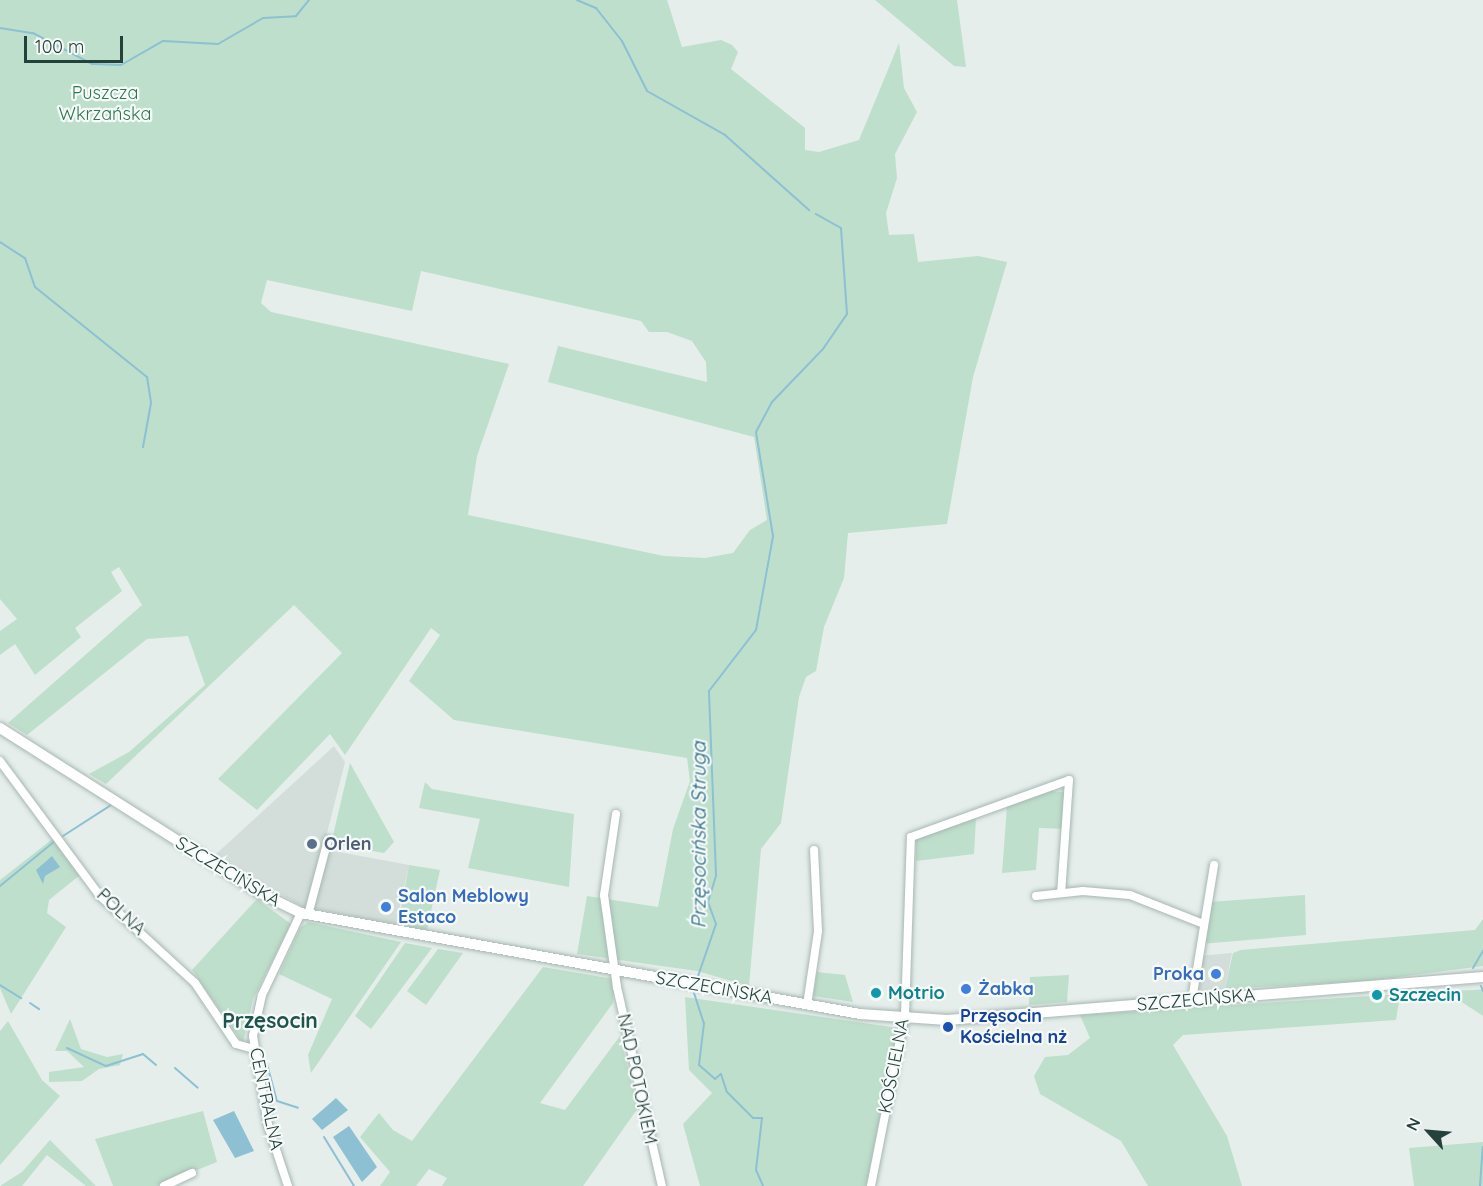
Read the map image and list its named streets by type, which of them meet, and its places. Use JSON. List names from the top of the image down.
{
  "streets": {
    "street": [
      "SZCZECIŃSKA",
      "POLNA",
      "KOŚCIELNA",
      "NAD POTOKIEM",
      "CENTRALNA"
    ]
  },
  "crossings": [
    ["SZCZECIŃSKA", "KOŚCIELNA"],
    ["SZCZECIŃSKA", "NAD POTOKIEM"],
    ["SZCZECIŃSKA", "CENTRALNA"],
    ["POLNA", "CENTRALNA"]
  ],
  "districts": ["Przęsocin"],
  "water": ["Przęsocińska Struga"],
  "parks": ["Puszcza Wkrzańska"],
  "places": [
    "Orlen",
    "Salon Meblowy Estaco",
    "Proka",
    "Żabka",
    "Motrio",
    "Szczecin",
    "Przęsocin Kościelna nż"
  ],
  "scale_bar": "100 m",
  "north": "top left"
}
